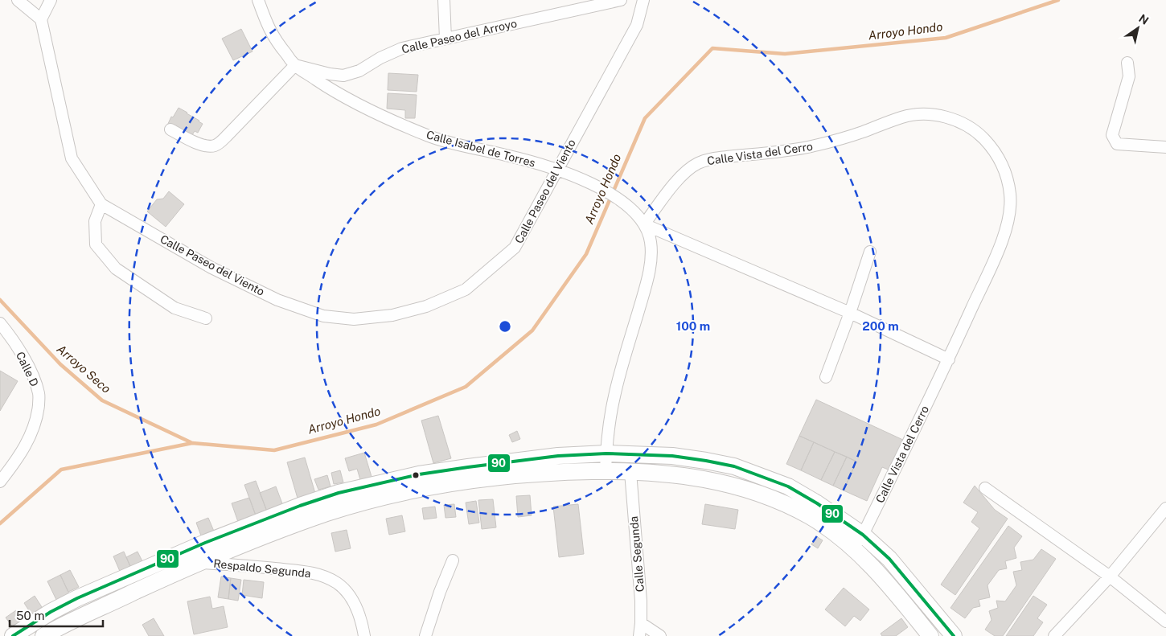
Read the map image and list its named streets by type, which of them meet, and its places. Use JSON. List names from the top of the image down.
{
  "streets": {
    "street": [
      "Calle Paseo del Arroyo",
      "Calle Isabel de Torres",
      "Calle Vista del Cerro",
      "Calle Paseo del Viento",
      "Calle D",
      "Calle Segunda",
      "Respaldo Segunda"
    ]
  },
  "crossings": [
    ["Calle Paseo del Arroyo", "Calle Isabel de Torres"],
    ["Calle Isabel de Torres", "Calle Vista del Cerro"],
    ["Calle Isabel de Torres", "Calle Paseo del Viento"]
  ],
  "water": ["Arroyo Hondo", "Arroyo Seco"],
  "lines": ["transit line 90"],
  "scale_bar": "50 m",
  "north": "top right",
  "rings": ["100 m", "200 m"]
}
